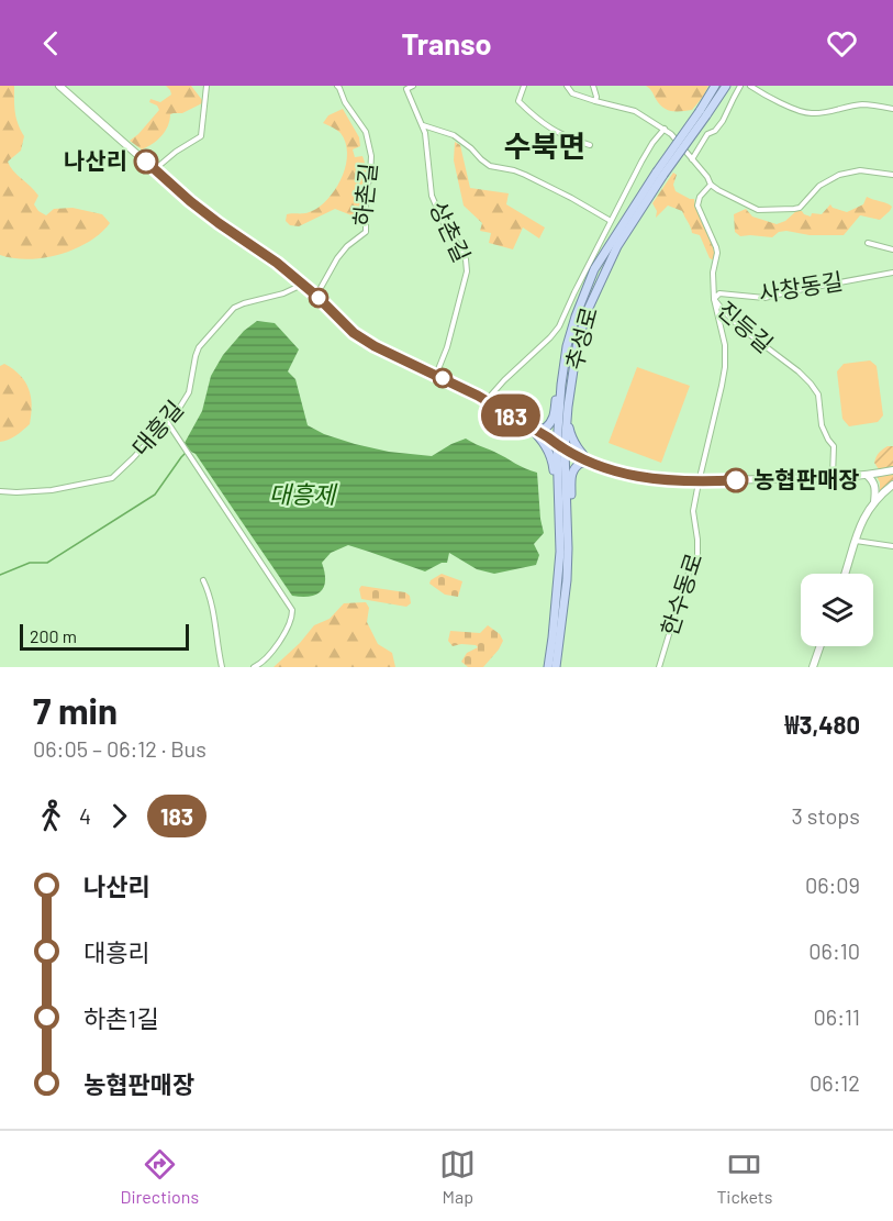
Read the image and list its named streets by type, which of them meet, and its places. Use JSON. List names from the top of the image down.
{
  "streets": {
    "main road": ["추성로"],
    "street": [
      "하촌길",
      "상촌길",
      "사창동길",
      "진등길",
      "대흥길",
      "한수동로"
    ]
  },
  "crossings": [
    ["사창동길", "진등길"],
    ["진등길", "한수동로"]
  ],
  "districts": ["수북면"],
  "water": ["대흥제"],
  "places": ["나산리", "농협판매장"],
  "lines": ["bus line 183"],
  "scale_bar": "200 m",
  "page": {
    "header": "Transo",
    "on_map": "183",
    "scale": "200 m",
    "heading": ["7 min", "06:05 – 06:12 · Bus", "₩3,480"],
    "legs": ["4", "183", "3 stops"],
    "list": [
      {
        "name": "나산리",
        "value": "06:09"
      },
      {
        "name": "대흥리",
        "value": "06:10"
      },
      {
        "name": "하촌1길",
        "value": "06:11"
      },
      {
        "name": "농협판매장",
        "value": "06:12"
      }
    ],
    "tabs": ["Directions", "Map", "Tickets"]
  }
}
